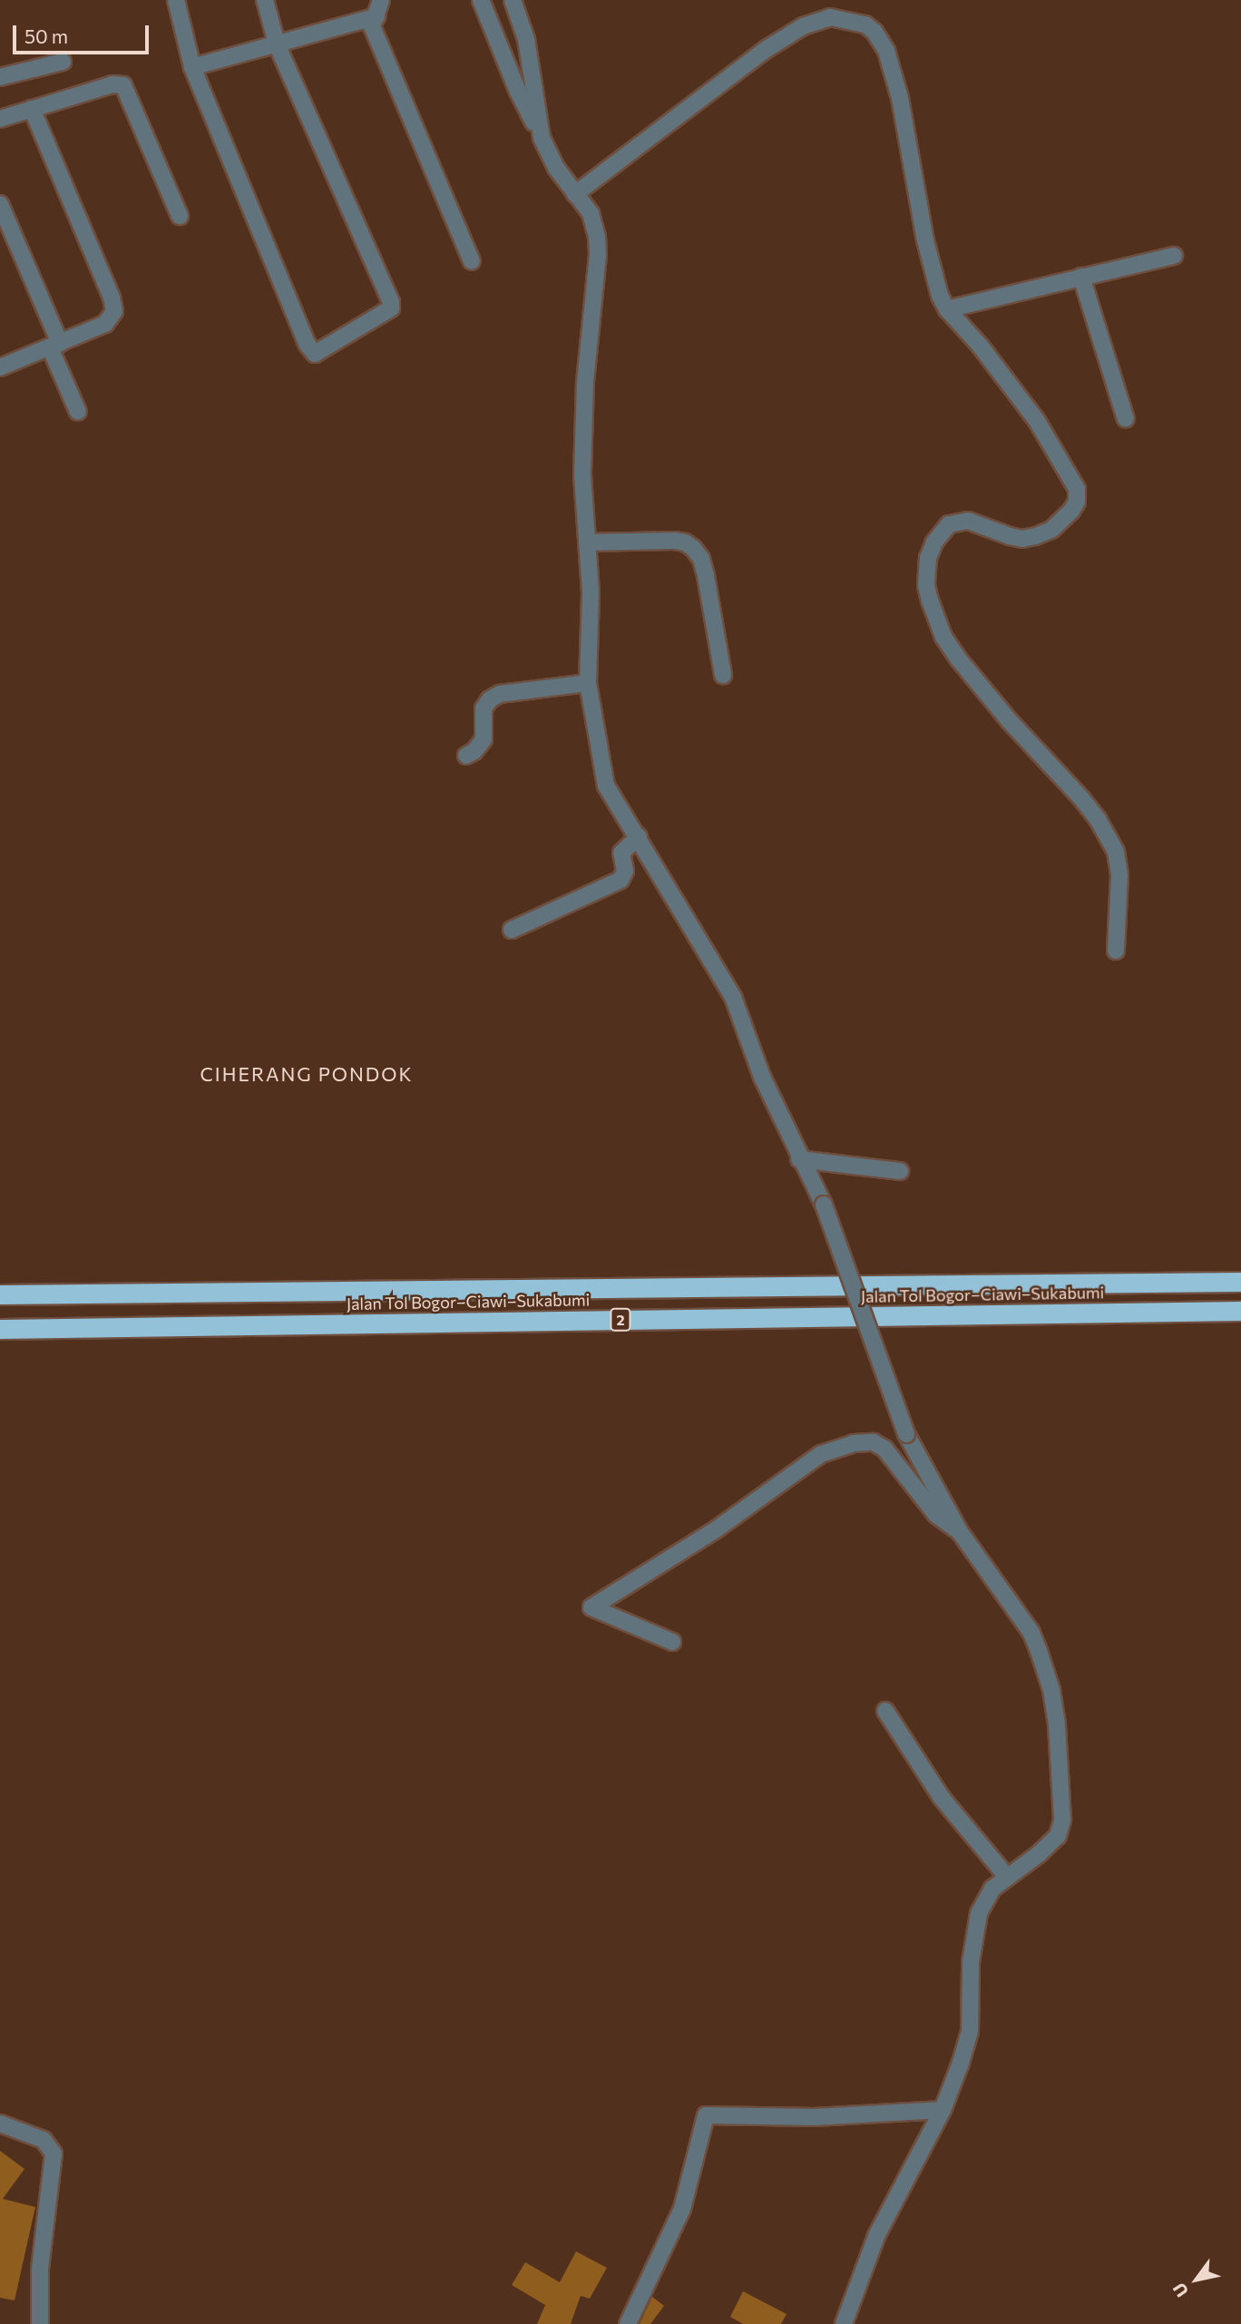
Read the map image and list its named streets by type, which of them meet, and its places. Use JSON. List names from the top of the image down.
{
  "streets": {
    "highway": ["Jalan Tol Bogor–Ciawi–Sukabumi", "2"]
  },
  "districts": ["CIHERANG PONDOK"],
  "scale_bar": "50 m",
  "north": "bottom left"
}
